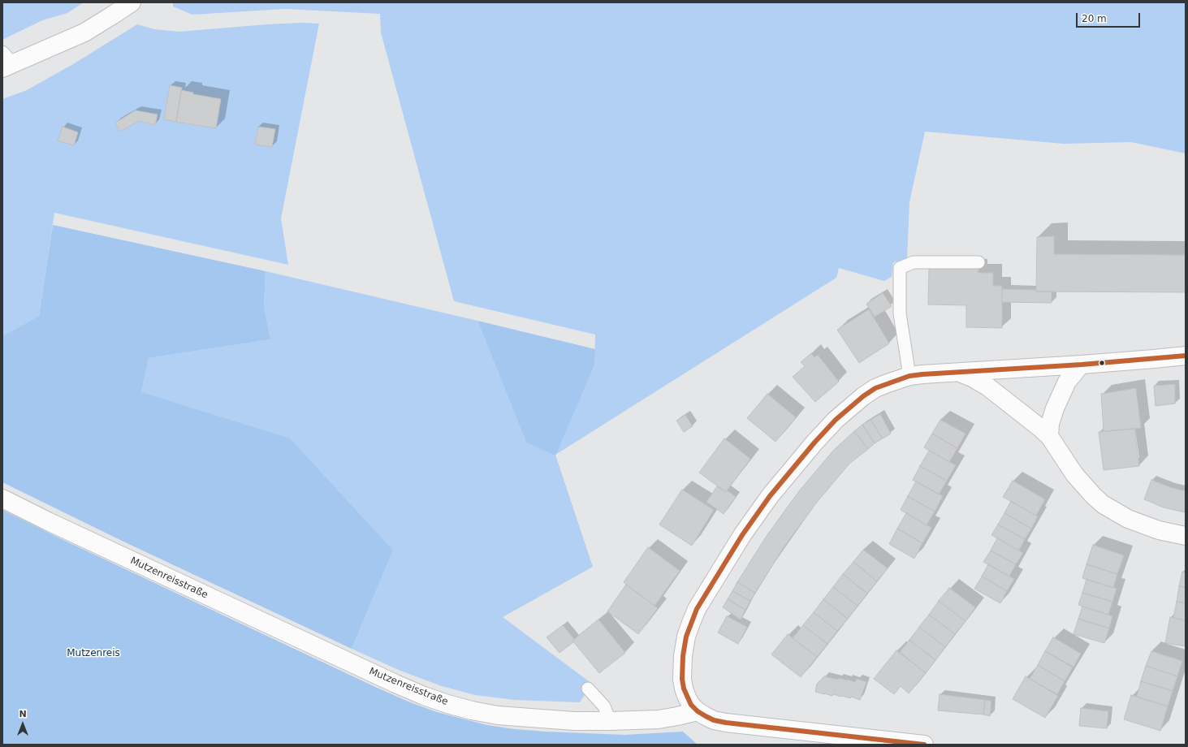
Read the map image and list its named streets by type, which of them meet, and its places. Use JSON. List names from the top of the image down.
{
  "streets": {
    "street": ["Mutzenreisstraße"]
  },
  "parks": ["Mutzenreis"],
  "scale_bar": "20 m",
  "north": "top"
}
